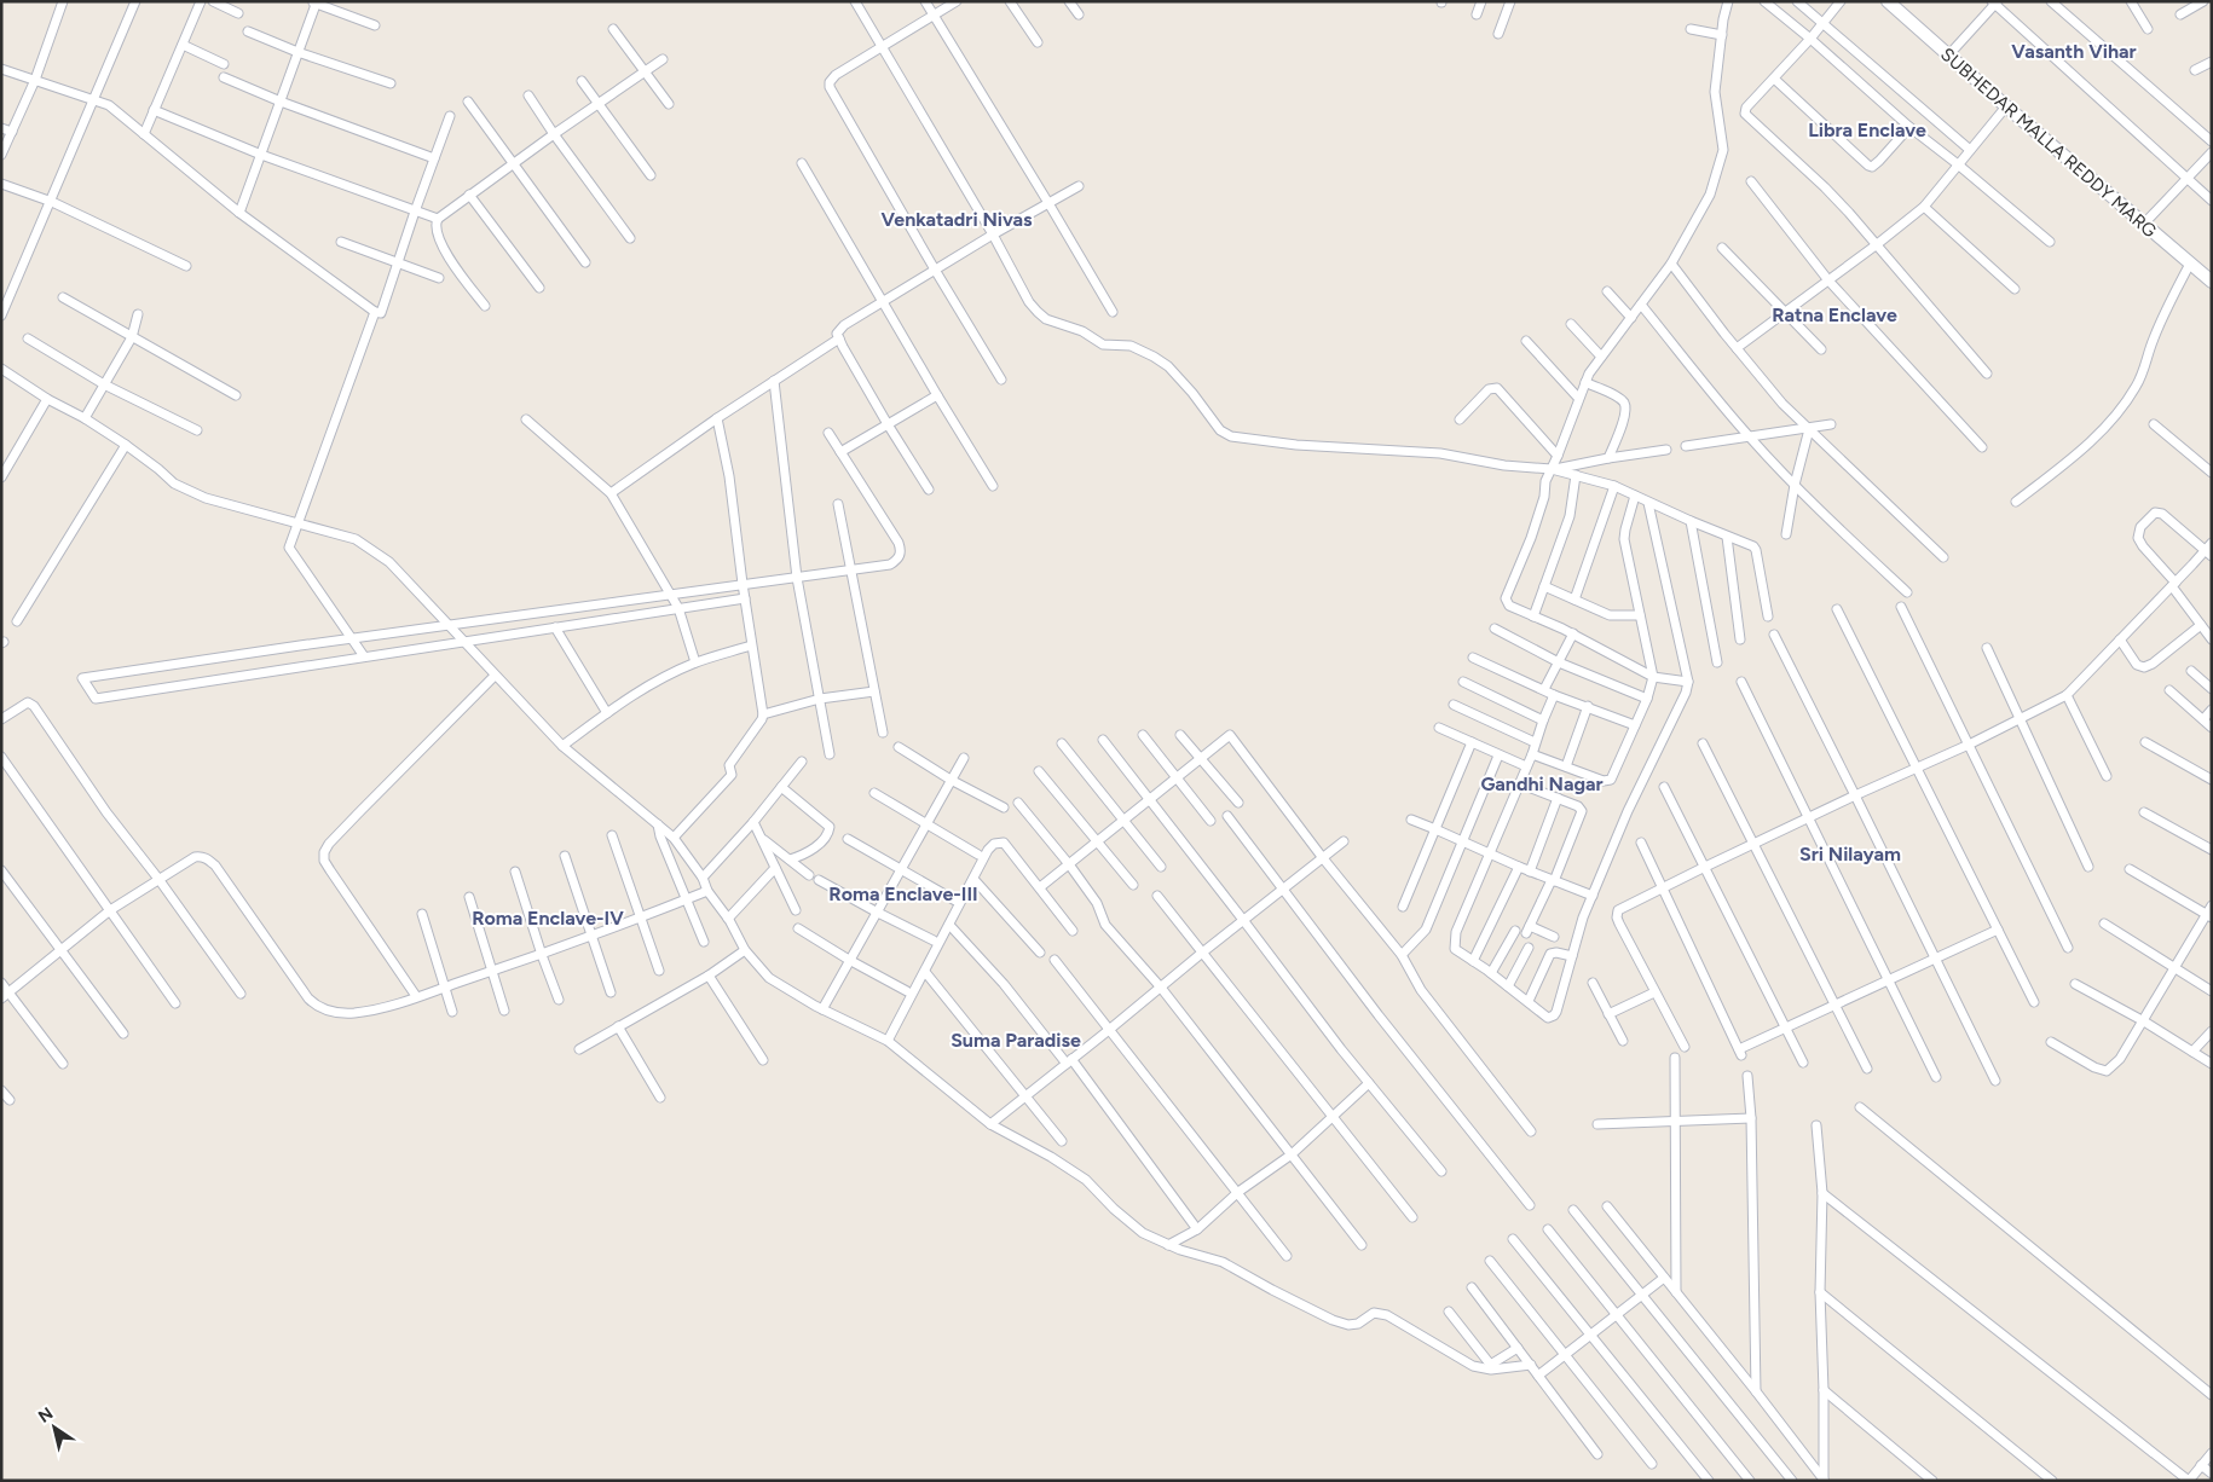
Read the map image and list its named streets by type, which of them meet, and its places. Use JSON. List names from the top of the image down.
{
  "streets": {
    "main road": ["SUBHEDAR MALLA REDDY MARG"]
  },
  "districts": [
    "Vasanth Vihar",
    "Libra Enclave",
    "Venkatadri Nivas",
    "Ratna Enclave",
    "Gandhi Nagar",
    "Sri Nilayam",
    "Roma Enclave-III",
    "Roma Enclave-IV",
    "Suma Paradise"
  ],
  "north": "top left"
}
